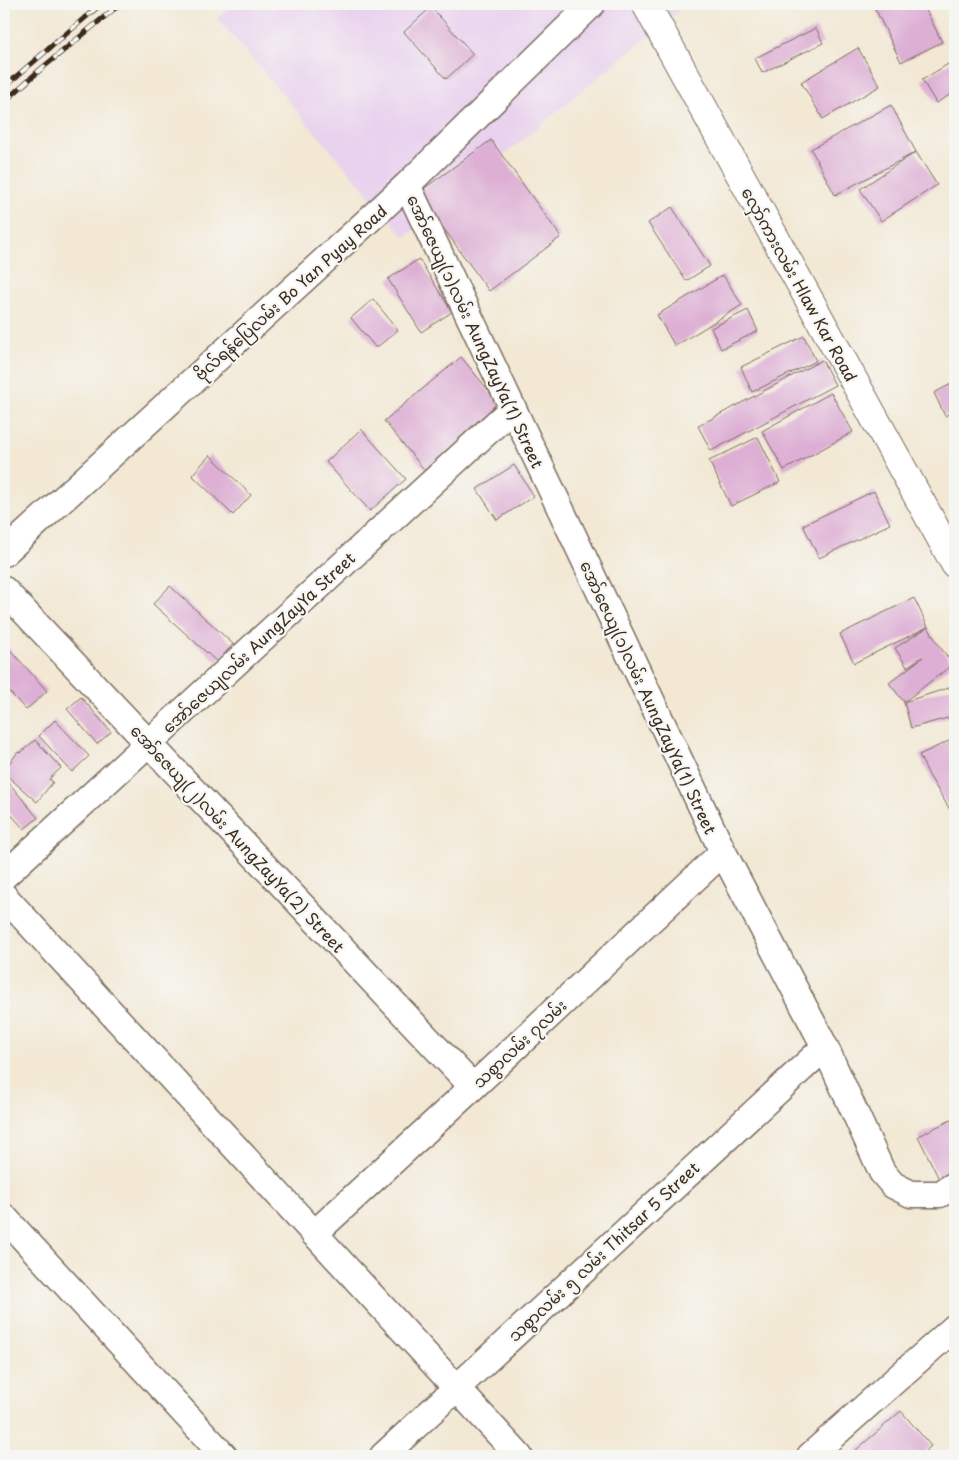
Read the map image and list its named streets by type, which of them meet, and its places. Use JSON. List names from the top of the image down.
{
  "streets": {
    "street": [
      "လှော်ကားလမ်း Hlaw Kar Road",
      "ဗိုလ်ရန်ပြေလမ်း Bo Yan Pyay Road",
      "အော်ဇေယျ(၁)လမ်း AungZayYa(1) Street",
      "အော်ဇေယျလမ်း AungZayYa Street",
      "အော်ဇေယျ(၂)လမ်း AungZayYa(2) Street",
      "သစွာလမ်း ၇လမ်း",
      "သစွာလမ်း ၅ လမ်း Thitsar 5 Street"
    ]
  },
  "crossings": [
    ["ဗိုလ်ရန်ပြေလမ်း Bo Yan Pyay Road", "အော်ဇေယျ(၁)လမ်း AungZayYa(1) Street"],
    ["အော်ဇေယျ(၁)လမ်း AungZayYa(1) Street", "အော်ဇေယျလမ်း AungZayYa Street"],
    ["အော်ဇေယျ(၁)လမ်း AungZayYa(1) Street", "သစွာလမ်း ၇လမ်း"],
    ["အော်ဇေယျ(၁)လမ်း AungZayYa(1) Street", "သစွာလမ်း ၅ လမ်း Thitsar 5 Street"],
    ["အော်ဇေယျလမ်း AungZayYa Street", "အော်ဇေယျ(၂)လမ်း AungZayYa(2) Street"],
    ["အော်ဇေယျ(၂)လမ်း AungZayYa(2) Street", "သစွာလမ်း ၇လမ်း"]
  ]
}
